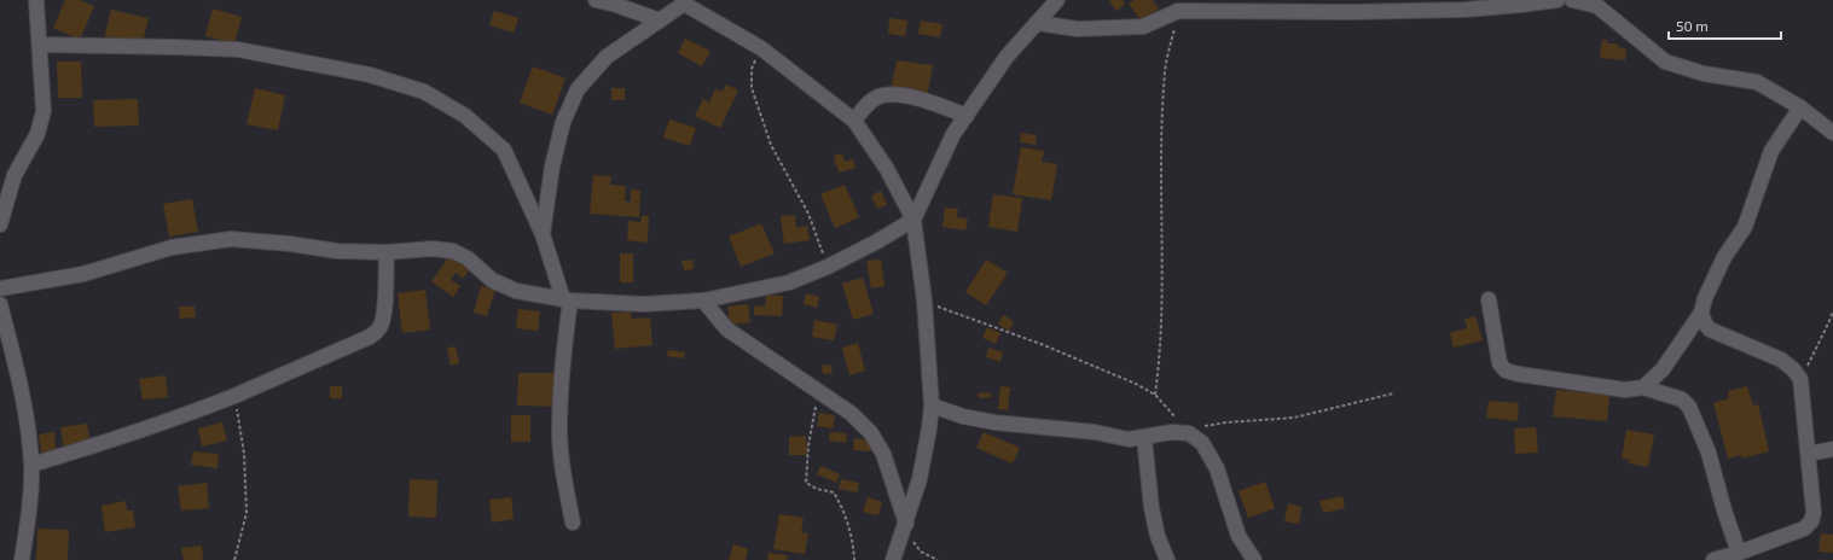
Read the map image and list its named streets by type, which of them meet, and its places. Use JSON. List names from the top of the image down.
{
  "scale_bar": "50 m"
}
